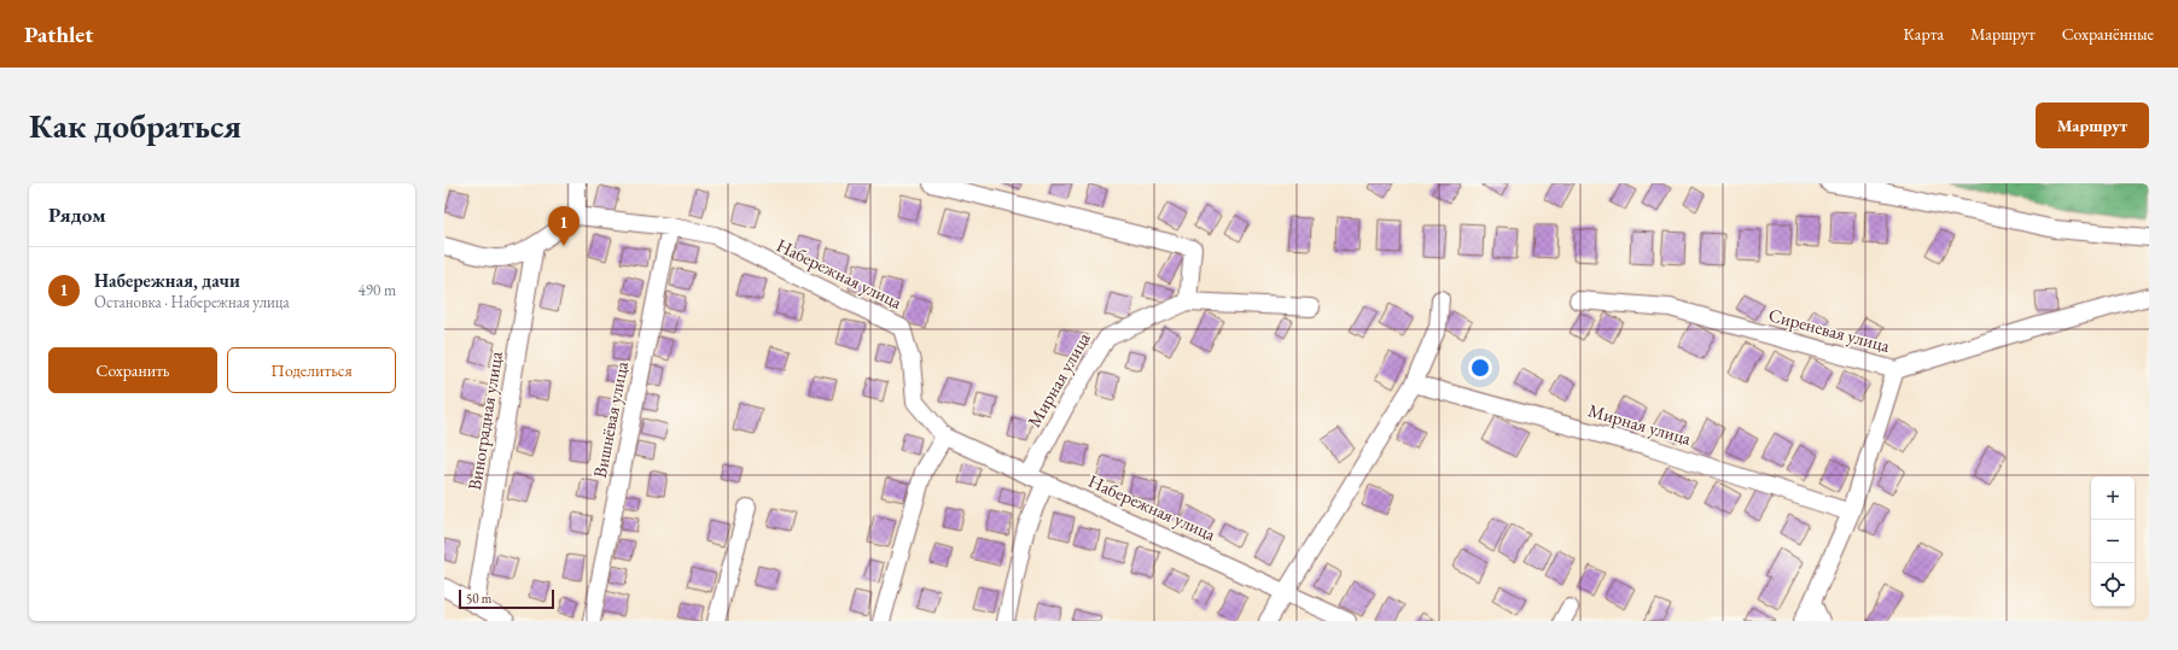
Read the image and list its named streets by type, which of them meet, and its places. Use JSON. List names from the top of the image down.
{
  "streets": {
    "street": [
      "Набережная улица",
      "Сиреневая улица",
      "Мирная улица",
      "Вишнёвая улица",
      "Виноградная улица"
    ]
  },
  "crossings": [
    ["Набережная улица", "Мирная улица"],
    ["Набережная улица", "Вишнёвая улица"]
  ],
  "scale_bar": "50 m",
  "page": {
    "header": "Pathlet",
    "nav": ["Карта", "Маршрут", "Сохранённые"],
    "buttons": [
      "Маршрут",
      ["Сохранить", "Поделиться"]
    ],
    "title": "Как добраться",
    "heading": "Рядом",
    "pins": "1",
    "list": [
      {
        "mark": "1",
        "name": "Набережная, дачи",
        "note": "Остановка · Набережная улица",
        "value": "490 m"
      }
    ],
    "map_buttons": ["+", "−"],
    "scale": "50 m"
  }
}
